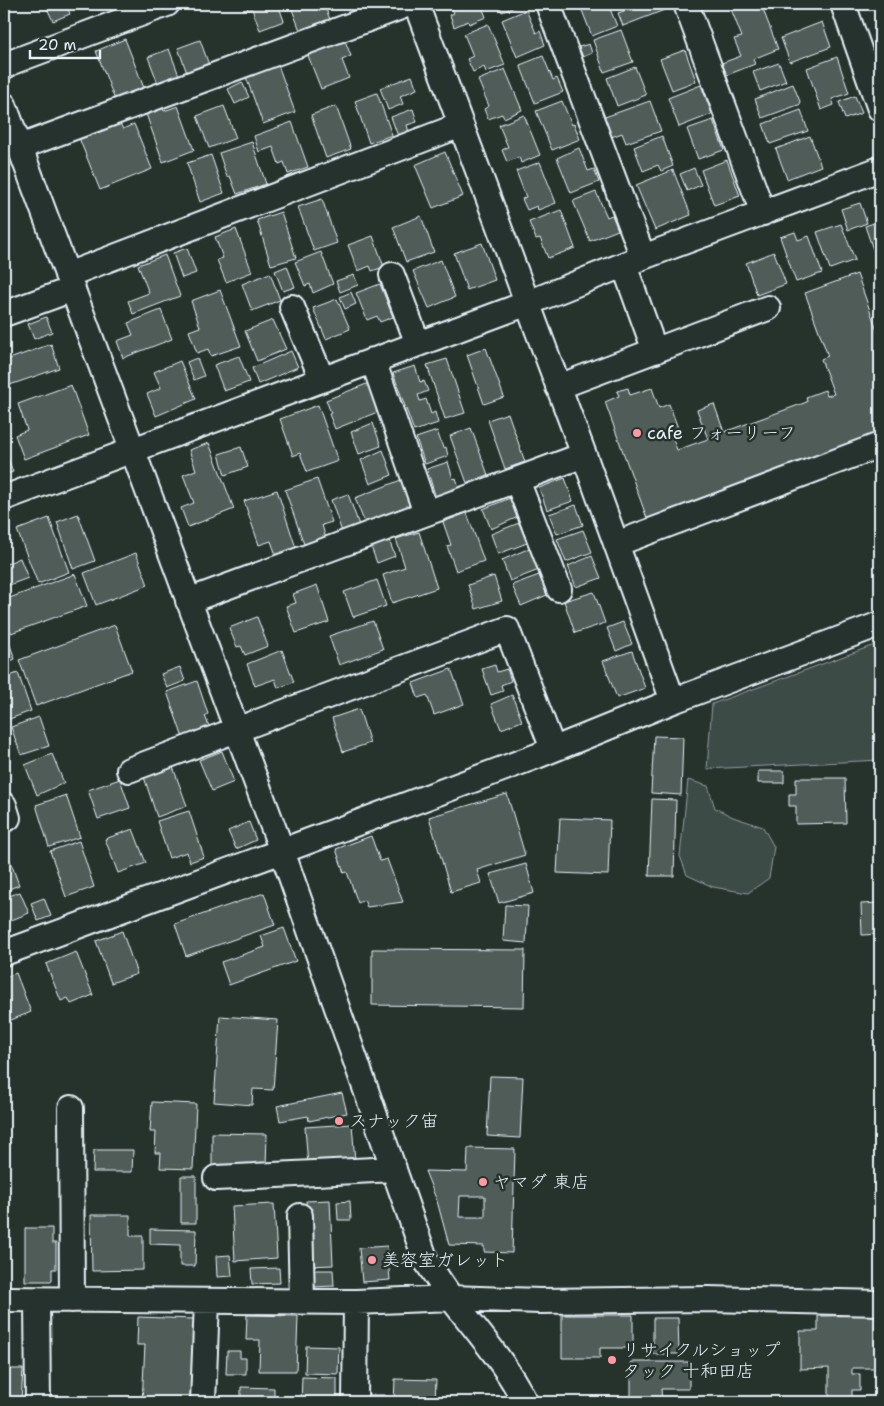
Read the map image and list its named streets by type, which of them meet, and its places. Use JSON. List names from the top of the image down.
{
  "places": [
    "cafe フォーリーフ",
    "スナック宙",
    "ヤマダ 東店",
    "美容室ガレット",
    "リサイクルショップ タック 十和田店"
  ],
  "scale_bar": "20 m"
}
